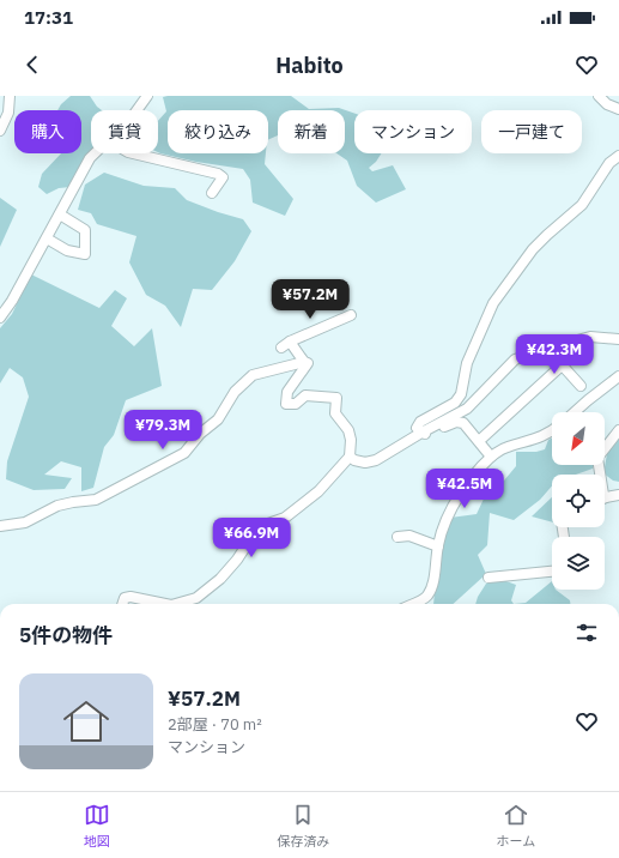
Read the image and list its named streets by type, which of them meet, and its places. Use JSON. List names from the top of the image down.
{
  "north": "bottom left",
  "page": {
    "status": "17:31",
    "header": "Habito",
    "chip": [
      "購入",
      "賃貸",
      "絞り込み",
      "新着",
      "マンション",
      "一戸建て"
    ],
    "price": [
      "¥57.2M",
      "¥42.3M",
      "¥79.3M",
      "¥42.5M",
      "¥66.9M"
    ],
    "heading": "5件の物件",
    "list": [
      {
        "name": "¥57.2M",
        "note": "2部屋 · 70 m² · マンション"
      }
    ],
    "tabs": ["地図", "保存済み", "ホーム"]
  }
}
